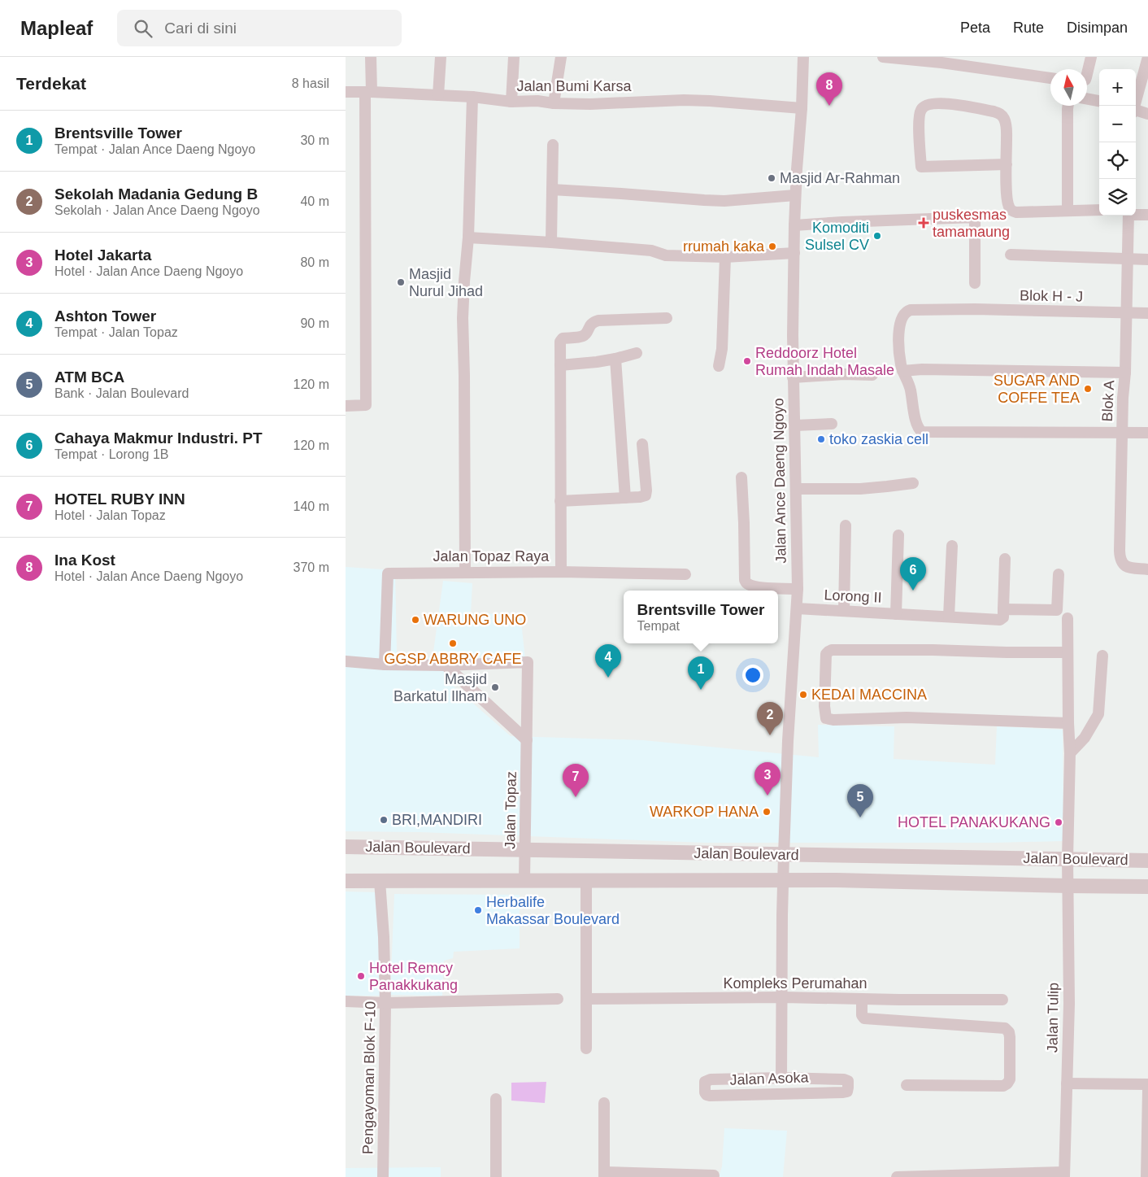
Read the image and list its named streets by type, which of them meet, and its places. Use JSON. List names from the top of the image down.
{
  "streets": {
    "street": [
      "Jalan Bumi Karsa",
      "Blok H - J",
      "Blok A",
      "Jalan Ance Daeng Ngoyo",
      "Jalan Topaz Raya",
      "Lorong II",
      "Jalan Topaz",
      "Jalan Boulevard",
      "Kompleks Perumahan",
      "Jalan Tulip",
      "Pengayoman Blok F-10",
      "Jalan Asoka"
    ]
  },
  "crossings": [
    ["Jalan Bumi Karsa", "Jalan Ance Daeng Ngoyo"],
    ["Blok H - J", "Blok A"],
    ["Jalan Ance Daeng Ngoyo", "Lorong II"],
    ["Jalan Ance Daeng Ngoyo", "Jalan Boulevard"],
    ["Jalan Ance Daeng Ngoyo", "Jalan Asoka"],
    ["Jalan Topaz", "Jalan Boulevard"],
    ["Jalan Boulevard", "Jalan Tulip"],
    ["Jalan Boulevard", "Pengayoman Blok F-10"],
    ["Jalan Boulevard", "Jalan Asoka"],
    ["Kompleks Perumahan", "Jalan Asoka"]
  ],
  "places": {
    "other": [
      "Masjid Ar-Rahman",
      "Komoditi Sulsel CV",
      "rrumah kaka",
      "Masjid Nurul Jihad",
      "Reddoorz Hotel Rumah Indah Masale",
      "SUGAR AND COFFE TEA",
      "toko zaskia cell",
      "WARUNG UNO",
      "GGSP ABBRY CAFE",
      "Masjid Barkatul Ilham",
      "KEDAI MACCINA",
      "WARKOP HANA",
      "BRI,MANDIRI",
      "HOTEL PANAKUKANG",
      "Herbalife Makassar Boulevard",
      "Hotel Remcy Panakkukang"
    ],
    "health": ["puskesmas tamamaung"]
  },
  "north": "top",
  "page": {
    "header": "Mapleaf",
    "search": "Cari di sini",
    "nav": ["Peta", "Rute", "Disimpan"],
    "heading": ["Terdekat", "8 hasil"],
    "map_buttons": ["+", "−"],
    "pins": [
      "8",
      "6",
      "4",
      "1",
      "2",
      "3",
      "7",
      "5"
    ],
    "list": [
      {
        "mark": "1",
        "name": "Brentsville Tower",
        "note": "Tempat · Jalan Ance Daeng Ngoyo",
        "value": "30 m"
      },
      {
        "mark": "2",
        "name": "Sekolah Madania Gedung B",
        "note": "Sekolah · Jalan Ance Daeng Ngoyo",
        "value": "40 m"
      },
      {
        "mark": "3",
        "name": "Hotel Jakarta",
        "note": "Hotel · Jalan Ance Daeng Ngoyo",
        "value": "80 m"
      },
      {
        "mark": "4",
        "name": "Ashton Tower",
        "note": "Tempat · Jalan Topaz",
        "value": "90 m"
      },
      {
        "mark": "5",
        "name": "ATM BCA",
        "note": "Bank · Jalan Boulevard",
        "value": "120 m"
      },
      {
        "mark": "6",
        "name": "Cahaya Makmur Industri. PT",
        "note": "Tempat · Lorong 1B",
        "value": "120 m"
      },
      {
        "mark": "7",
        "name": "HOTEL RUBY INN",
        "note": "Hotel · Jalan Topaz",
        "value": "140 m"
      },
      {
        "mark": "8",
        "name": "Ina Kost",
        "note": "Hotel · Jalan Ance Daeng Ngoyo",
        "value": "370 m"
      }
    ],
    "popup": ["Brentsville Tower", "Tempat"]
  }
}
